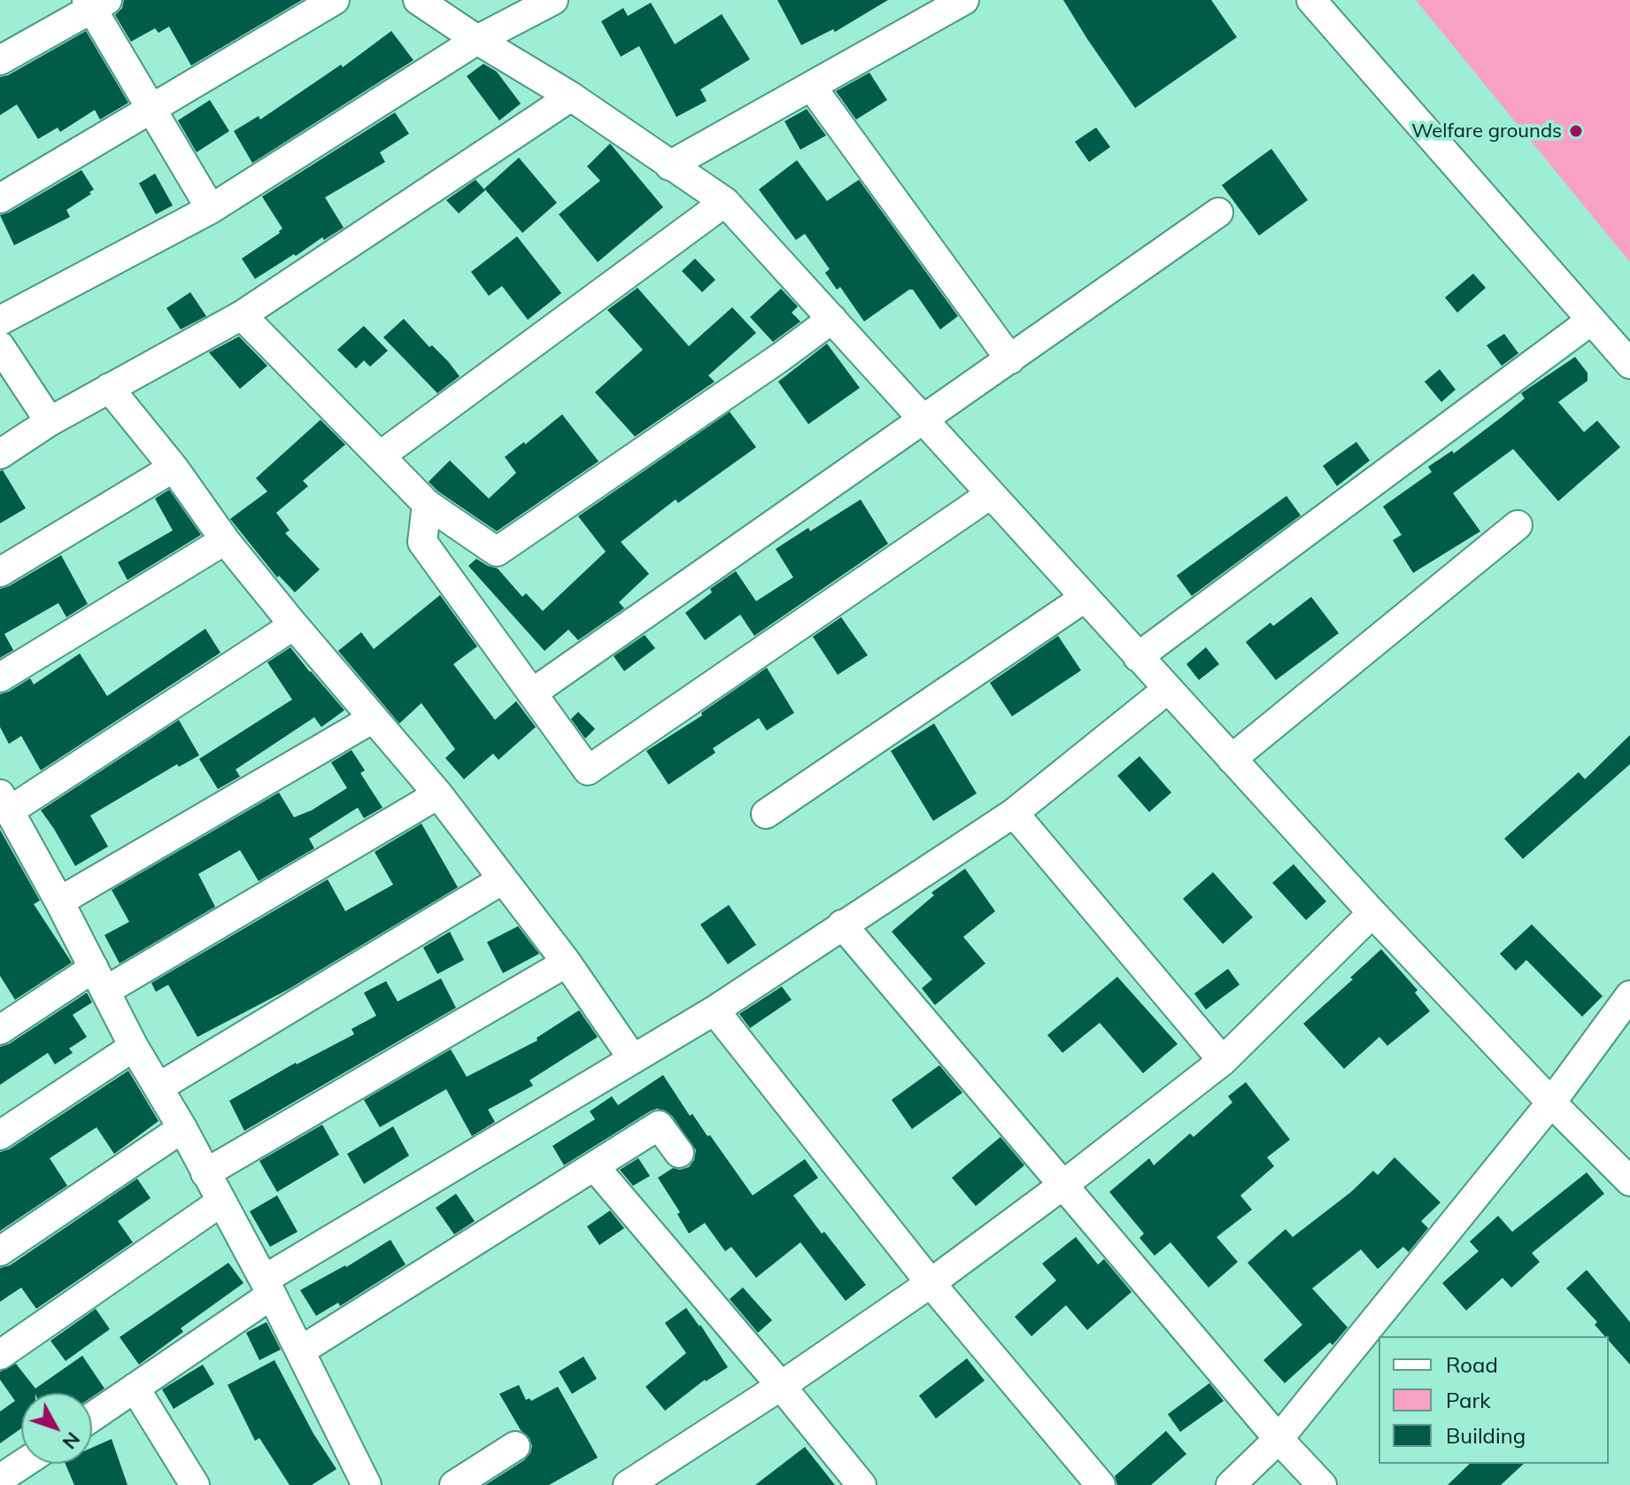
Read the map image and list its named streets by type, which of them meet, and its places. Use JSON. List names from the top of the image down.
{
  "places": ["Welfare grounds"],
  "legend": ["Road", "Park", "Building"],
  "north": "bottom right"
}
